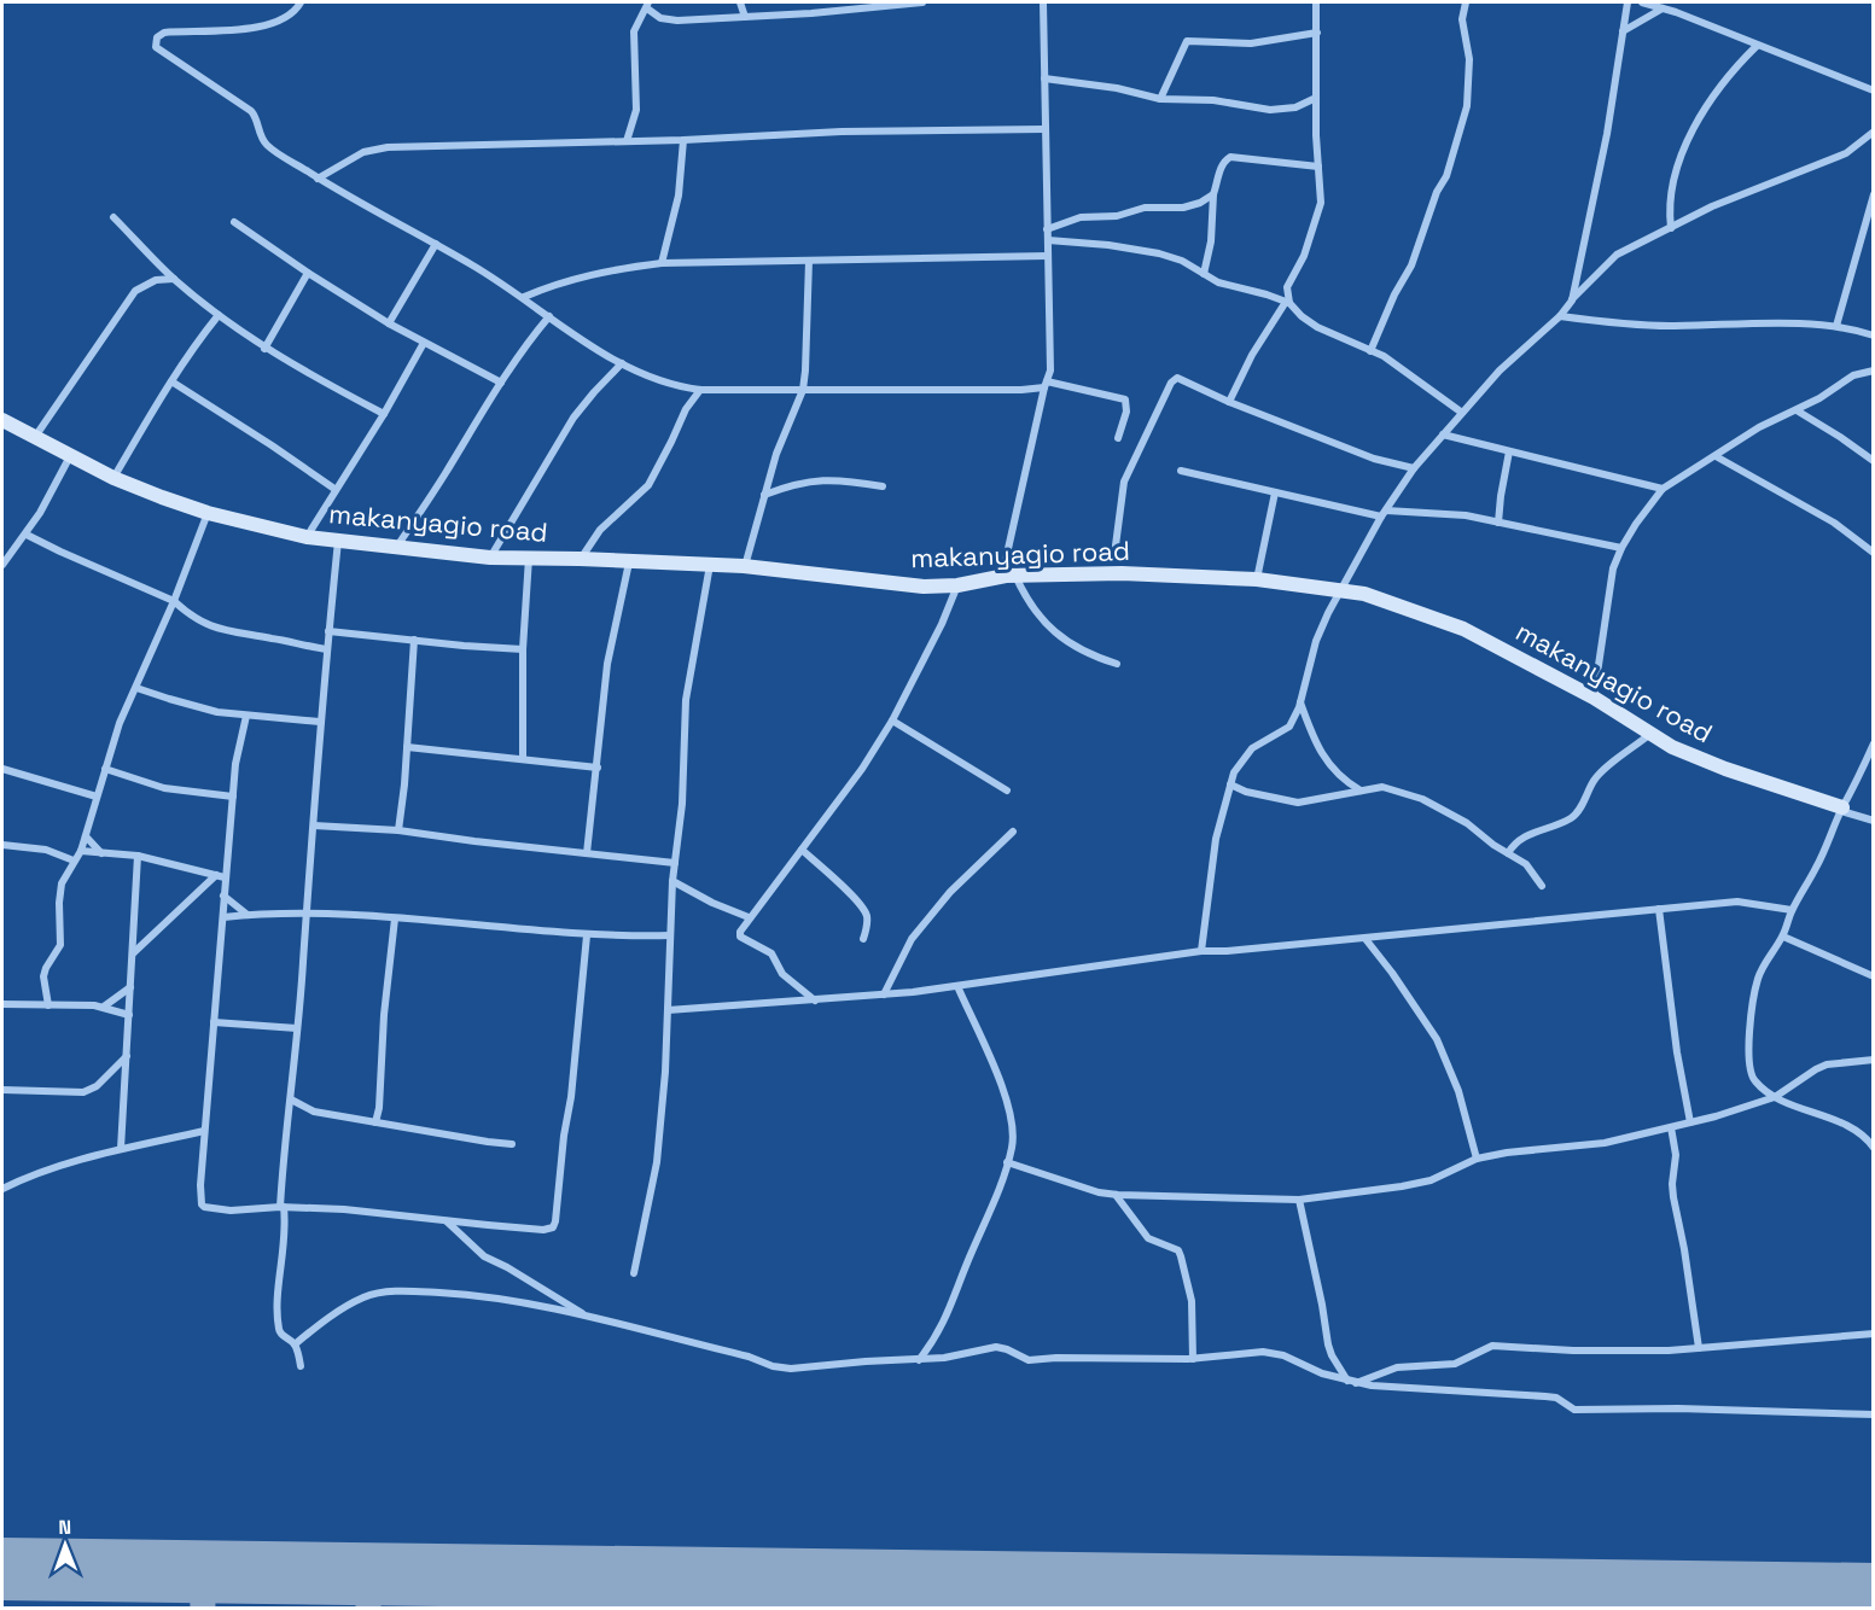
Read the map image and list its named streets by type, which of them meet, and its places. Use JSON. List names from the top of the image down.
{
  "streets": {
    "street": ["makanyagio road"]
  },
  "north": "top"
}
